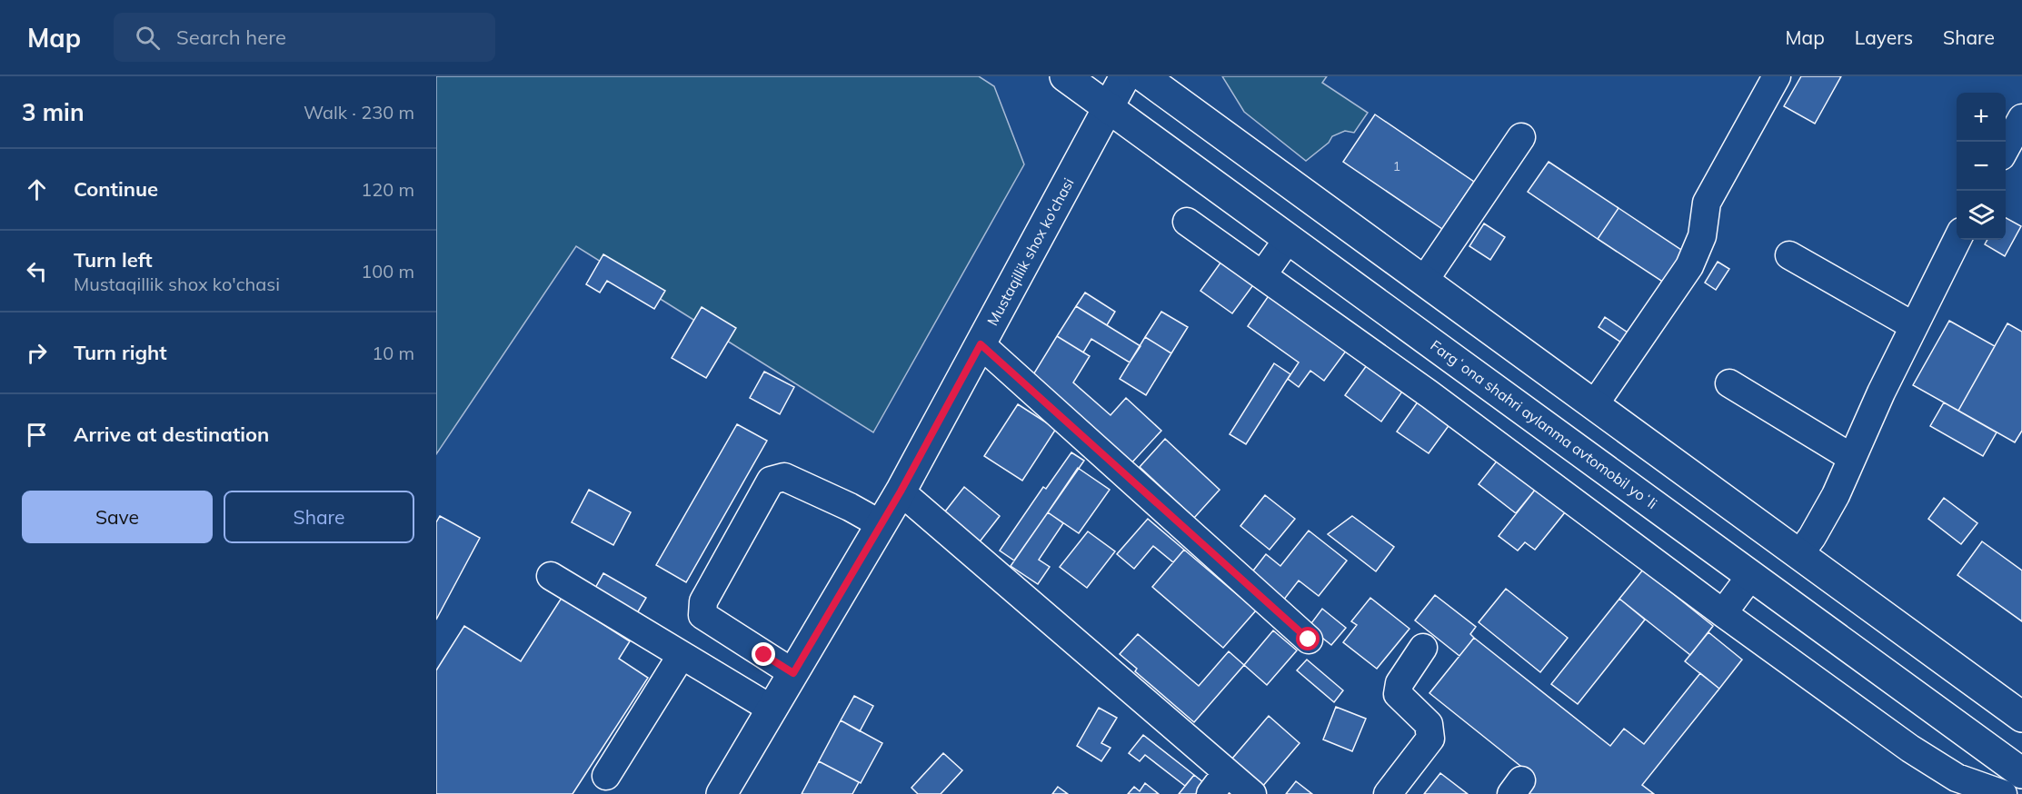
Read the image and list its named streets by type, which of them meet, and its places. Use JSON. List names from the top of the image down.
{
  "streets": {
    "main road": ["Mustaqillik shox ko'chasi", "Fargʻona shahri aylanma avtomobil yoʻli"]
  },
  "crossings": [
    ["Mustaqillik shox ko'chasi", "Fargʻona shahri aylanma avtomobil yoʻli"]
  ],
  "house_numbers": ["1"],
  "page": {
    "header": "Map",
    "search": "Search here",
    "nav": ["Map", "Layers", "Share"],
    "heading": ["3 min", "Walk · 230 m"],
    "map_buttons": ["+", "−"],
    "list": [
      ["Continue", "120 m"],
      ["Turn left", "Mustaqillik shox ko'chasi", "100 m"],
      ["Turn right", "10 m"],
      "Arrive at destination"
    ],
    "buttons": ["Save", "Share"]
  }
}
